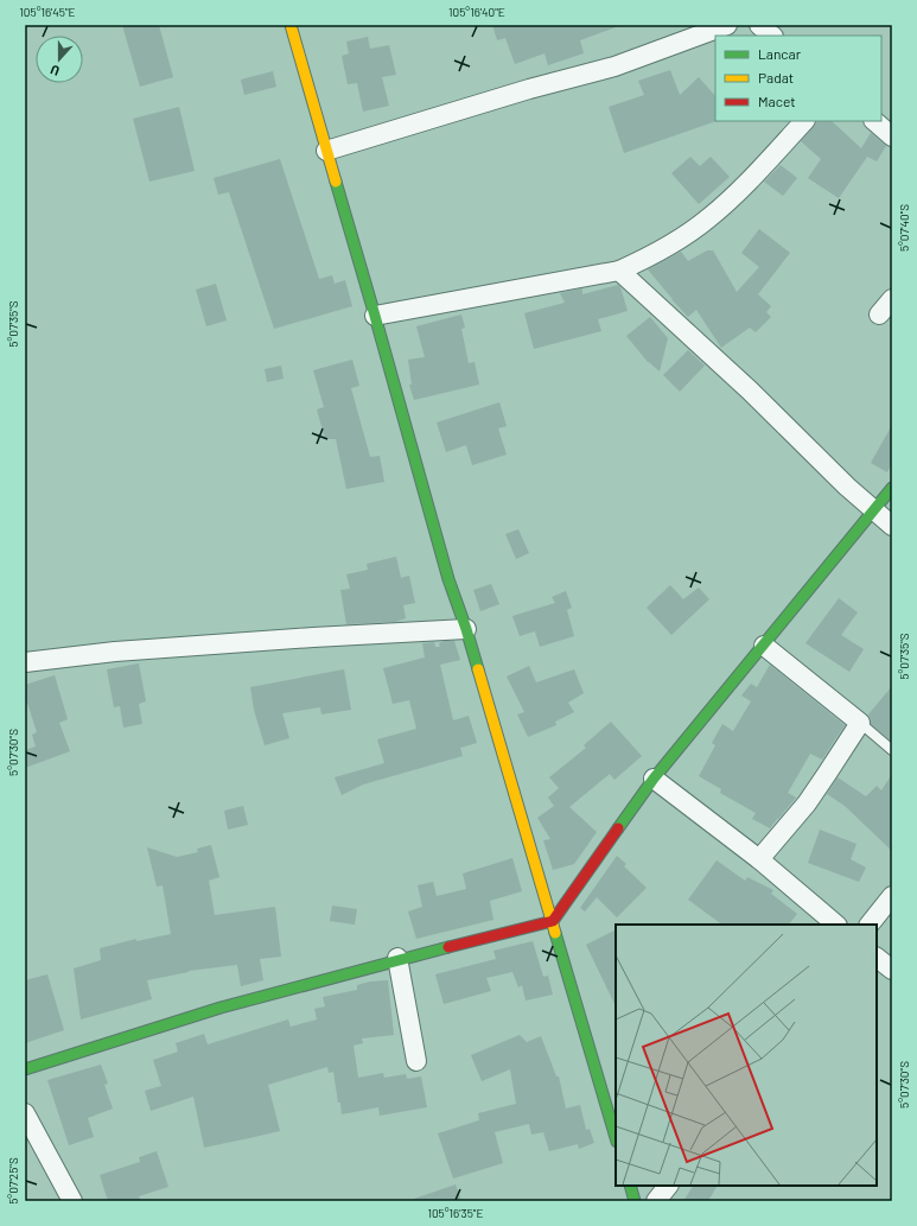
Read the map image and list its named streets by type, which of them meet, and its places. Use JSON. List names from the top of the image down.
{
  "legend": ["Lancar", "Padat", "Macet"],
  "north": "bottom",
  "coordinates": [
    "105°16'45\"E",
    "105°16'40\"E",
    "5°07'40\"S",
    "5°07'35\"S",
    "5°07'30\"S",
    "5°07'25\"S",
    "105°16'35\"E"
  ]
}
